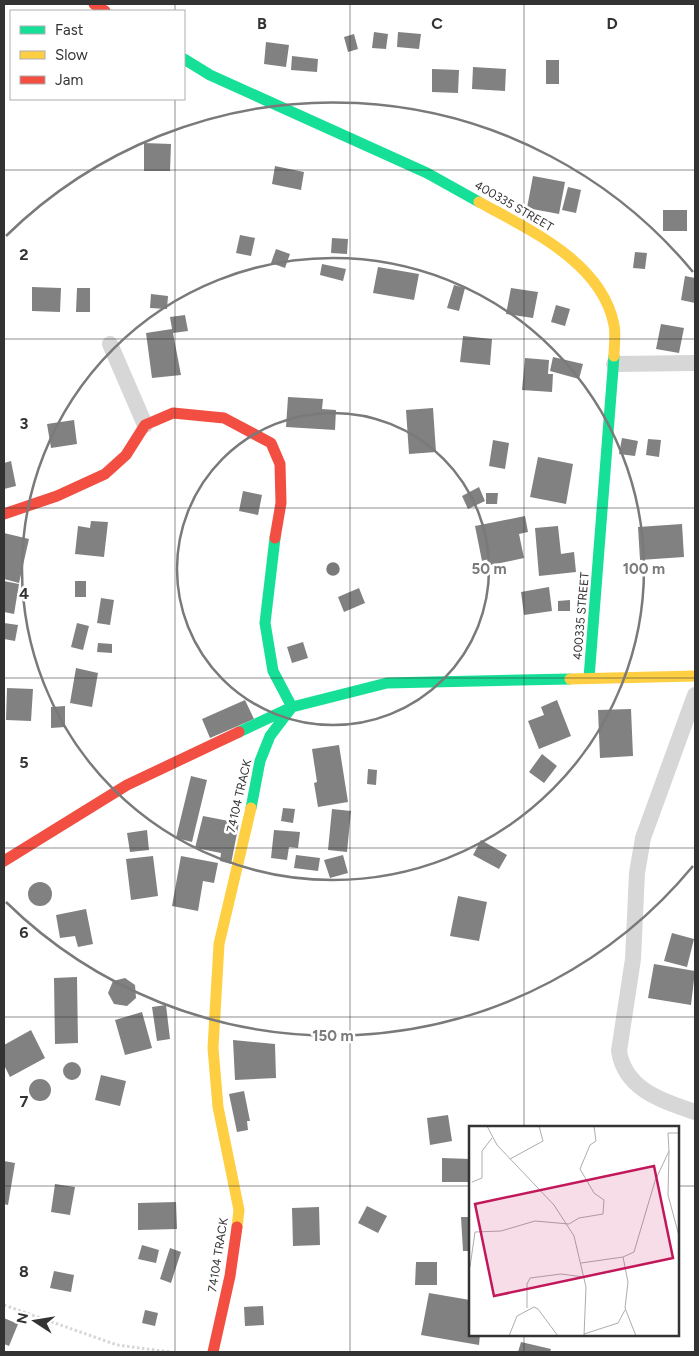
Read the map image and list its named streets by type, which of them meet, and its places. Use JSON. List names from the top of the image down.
{
  "streets": {
    "street": ["400335 STREET", "74104 TRACK"]
  },
  "legend": ["Fast", "Slow", "Jam"],
  "north": "left",
  "grid": {
    "columns": ["B", "C", "D"],
    "rows": [
      "2",
      "3",
      "4",
      "5",
      "6",
      "7",
      "8"
    ]
  },
  "rings": ["50 m", "100 m", "150 m"]
}
